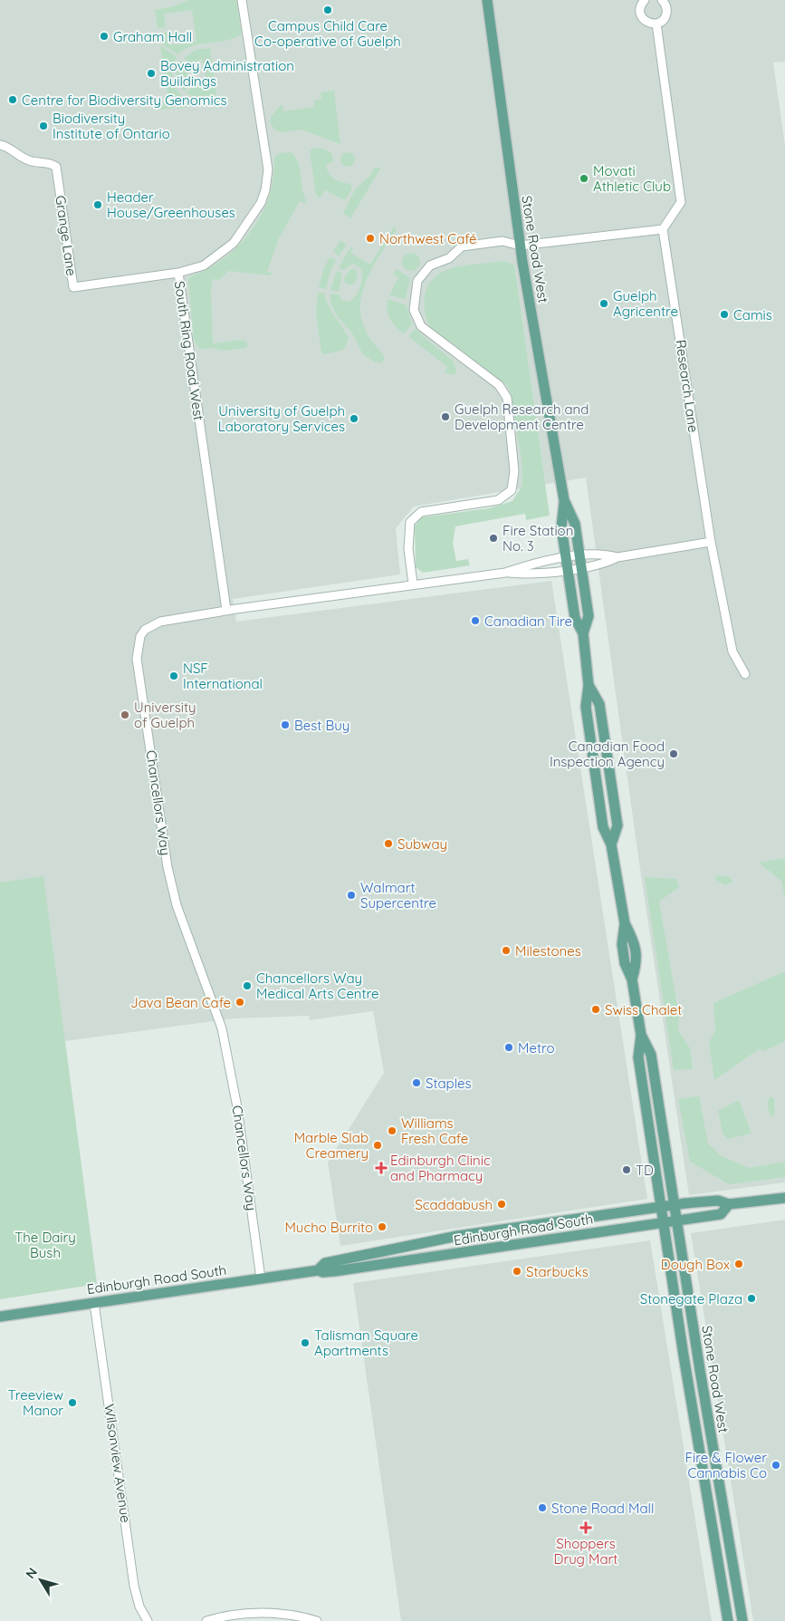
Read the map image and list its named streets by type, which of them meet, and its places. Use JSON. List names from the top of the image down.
{
  "streets": {
    "main road": ["Stone Road West", "Edinburgh Road South"],
    "street": [
      "Grange Lane",
      "South Ring Road West",
      "Research Lane",
      "Chancellors Way",
      "Wilsonview Avenue"
    ]
  },
  "crossings": [
    ["Grange Lane", "South Ring Road West"],
    ["Stone Road West", "Chancellors Way"],
    ["Stone Road West", "Edinburgh Road South"],
    ["South Ring Road West", "Chancellors Way"],
    ["Chancellors Way", "Edinburgh Road South"],
    ["Edinburgh Road South", "Wilsonview Avenue"]
  ],
  "parks": ["The Dairy Bush"],
  "places": {
    "other": [
      "Campus Child Care Co-operative of Guelph",
      "Graham Hall",
      "Bovey Administration Buildings",
      "Centre for Biodiversity Genomics",
      "Biodiversity Institute of Ontario",
      "Movati Athletic Club",
      "Header House/Greenhouses",
      "Northwest Café",
      "Guelph Agricentre",
      "Camis",
      "Guelph Research and Development Centre",
      "University of Guelph Laboratory Services",
      "Fire Station No. 3",
      "Canadian Tire",
      "NSF International",
      "University of Guelph",
      "Best Buy",
      "Canadian Food Inspection Agency",
      "Subway",
      "Walmart Supercentre",
      "Milestones",
      "Chancellors Way Medical Arts Centre",
      "Java Bean Cafe",
      "Swiss Chalet",
      "Metro",
      "Staples",
      "Williams Fresh Cafe",
      "Marble Slab Creamery",
      "TD",
      "Scaddabush",
      "Mucho Burrito",
      "Dough Box",
      "Starbucks",
      "Stonegate Plaza",
      "Talisman Square Apartments",
      "Treeview Manor",
      "Fire & Flower Cannabis Co",
      "Stone Road Mall"
    ],
    "health": ["Edinburgh Clinic and Pharmacy", "Shoppers Drug Mart"]
  },
  "north": "top left"
}
